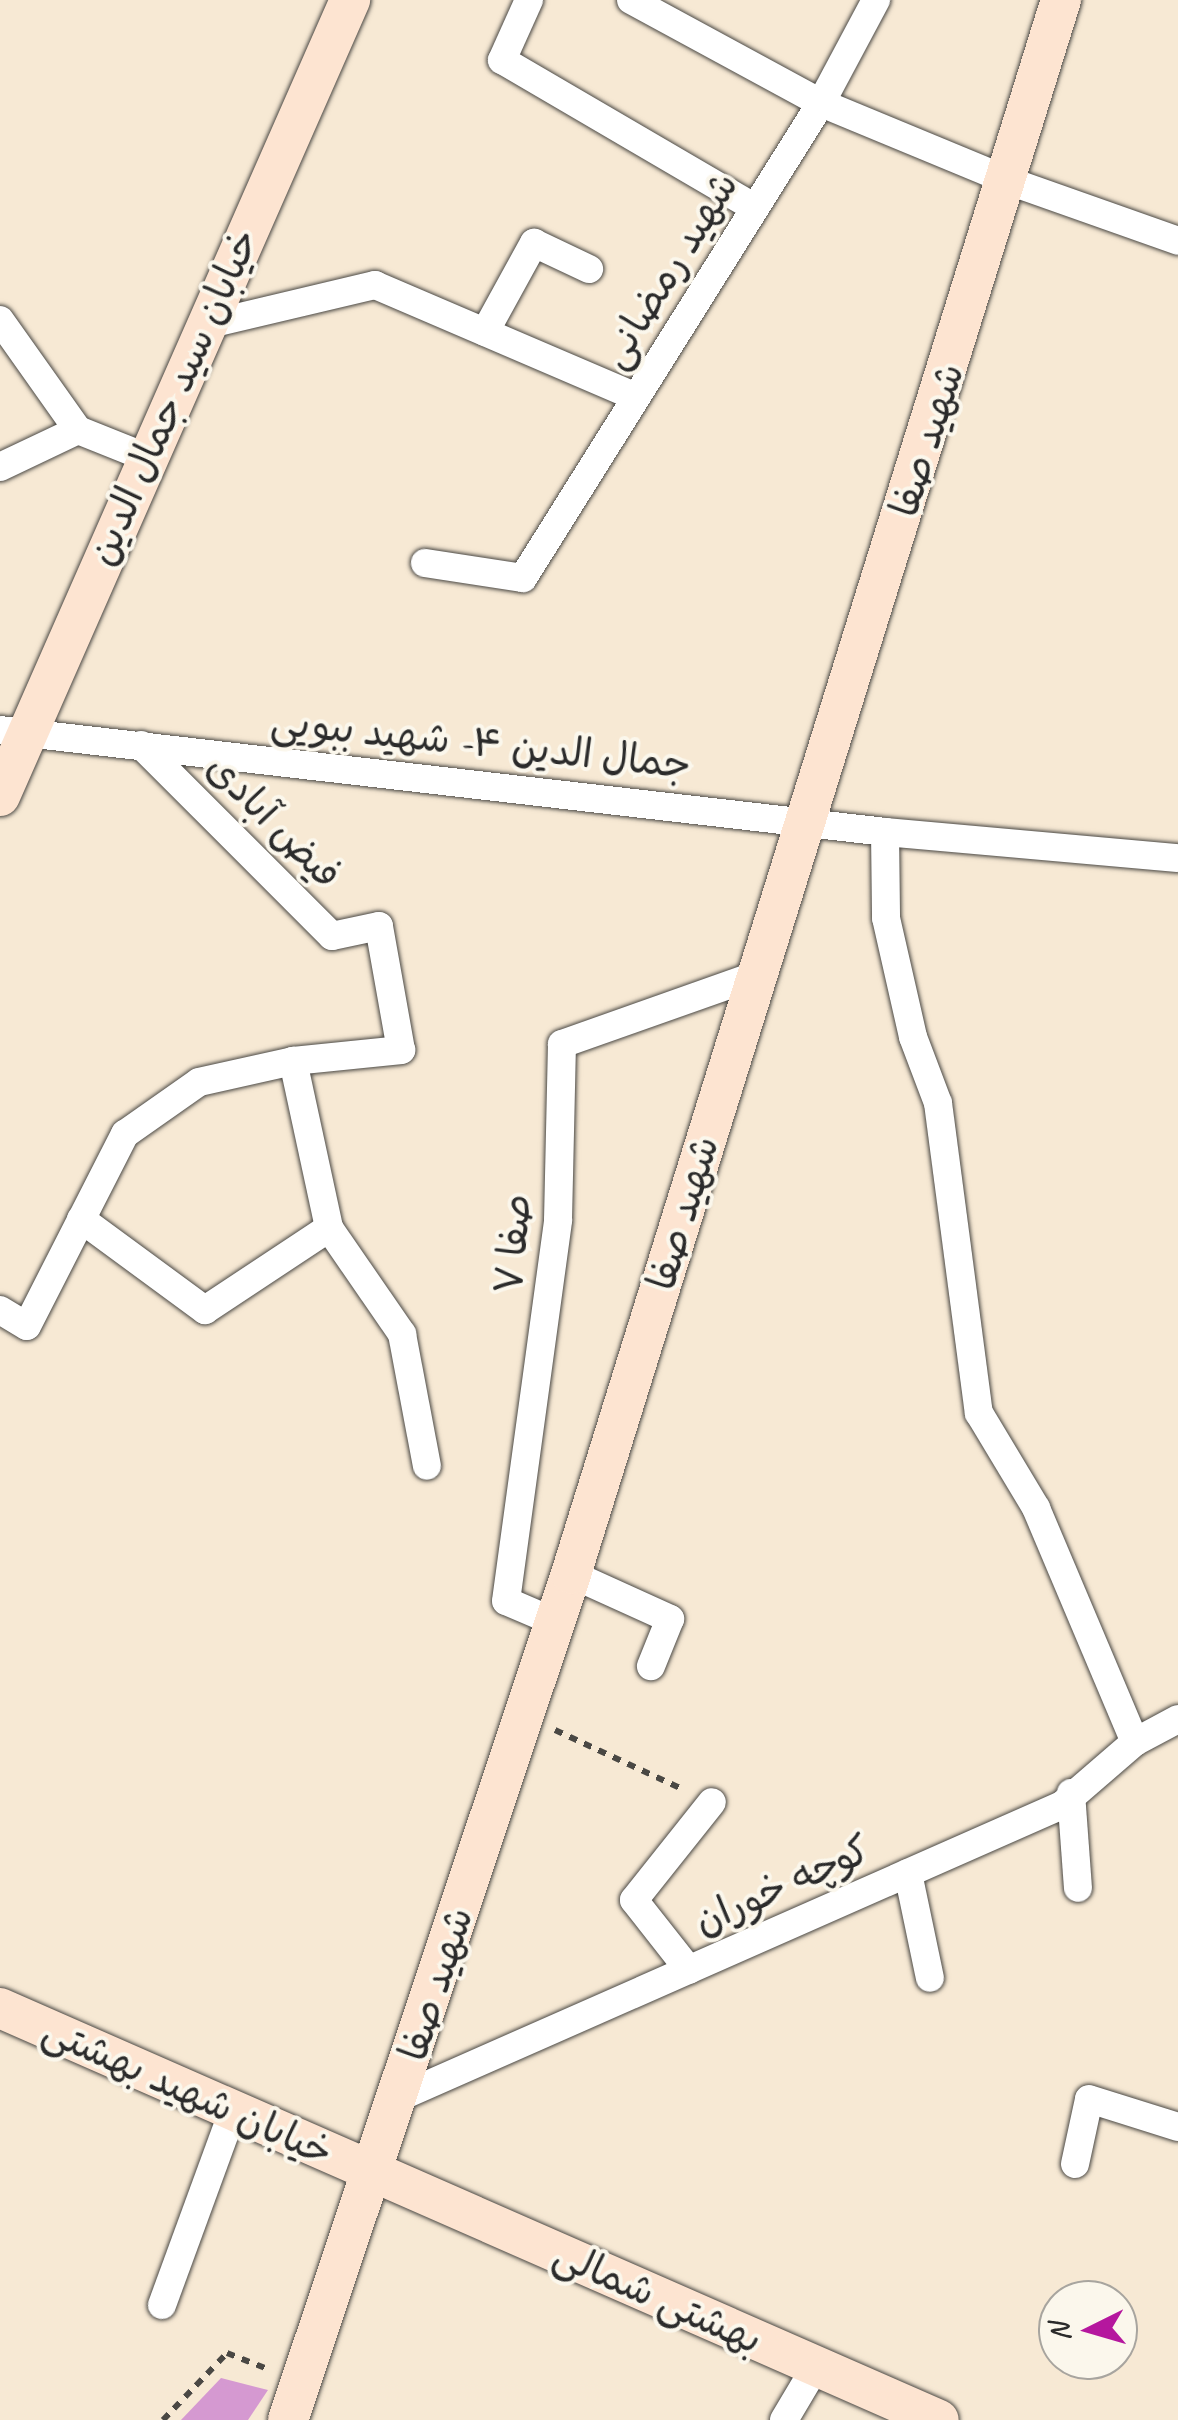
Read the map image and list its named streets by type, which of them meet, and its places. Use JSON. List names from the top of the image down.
{
  "streets": {
    "street": [
      "شهید رمضانی",
      "خیابان سید جمال الدین",
      "شهید صفا",
      "جمال الدین ۴- شهید ببویی",
      "فیض آبادی",
      "صفا ۷",
      "کوچه خوران",
      "خیابان شهید بهشتی",
      "بهشتی شمالی"
    ]
  },
  "crossings": [
    ["خیابان سید جمال الدین", "جمال الدین ۴- شهید ببویی"],
    ["شهید صفا", "جمال الدین ۴- شهید ببویی"],
    ["شهید صفا", "صفا ۷"],
    ["شهید صفا", "کوچه خوران"],
    ["شهید صفا", "خیابان شهید بهشتی"],
    ["شهید صفا", "بهشتی شمالی"],
    ["جمال الدین ۴- شهید ببویی", "فیض آبادی"],
    ["خیابان شهید بهشتی", "بهشتی شمالی"]
  ],
  "north": "left"
}
